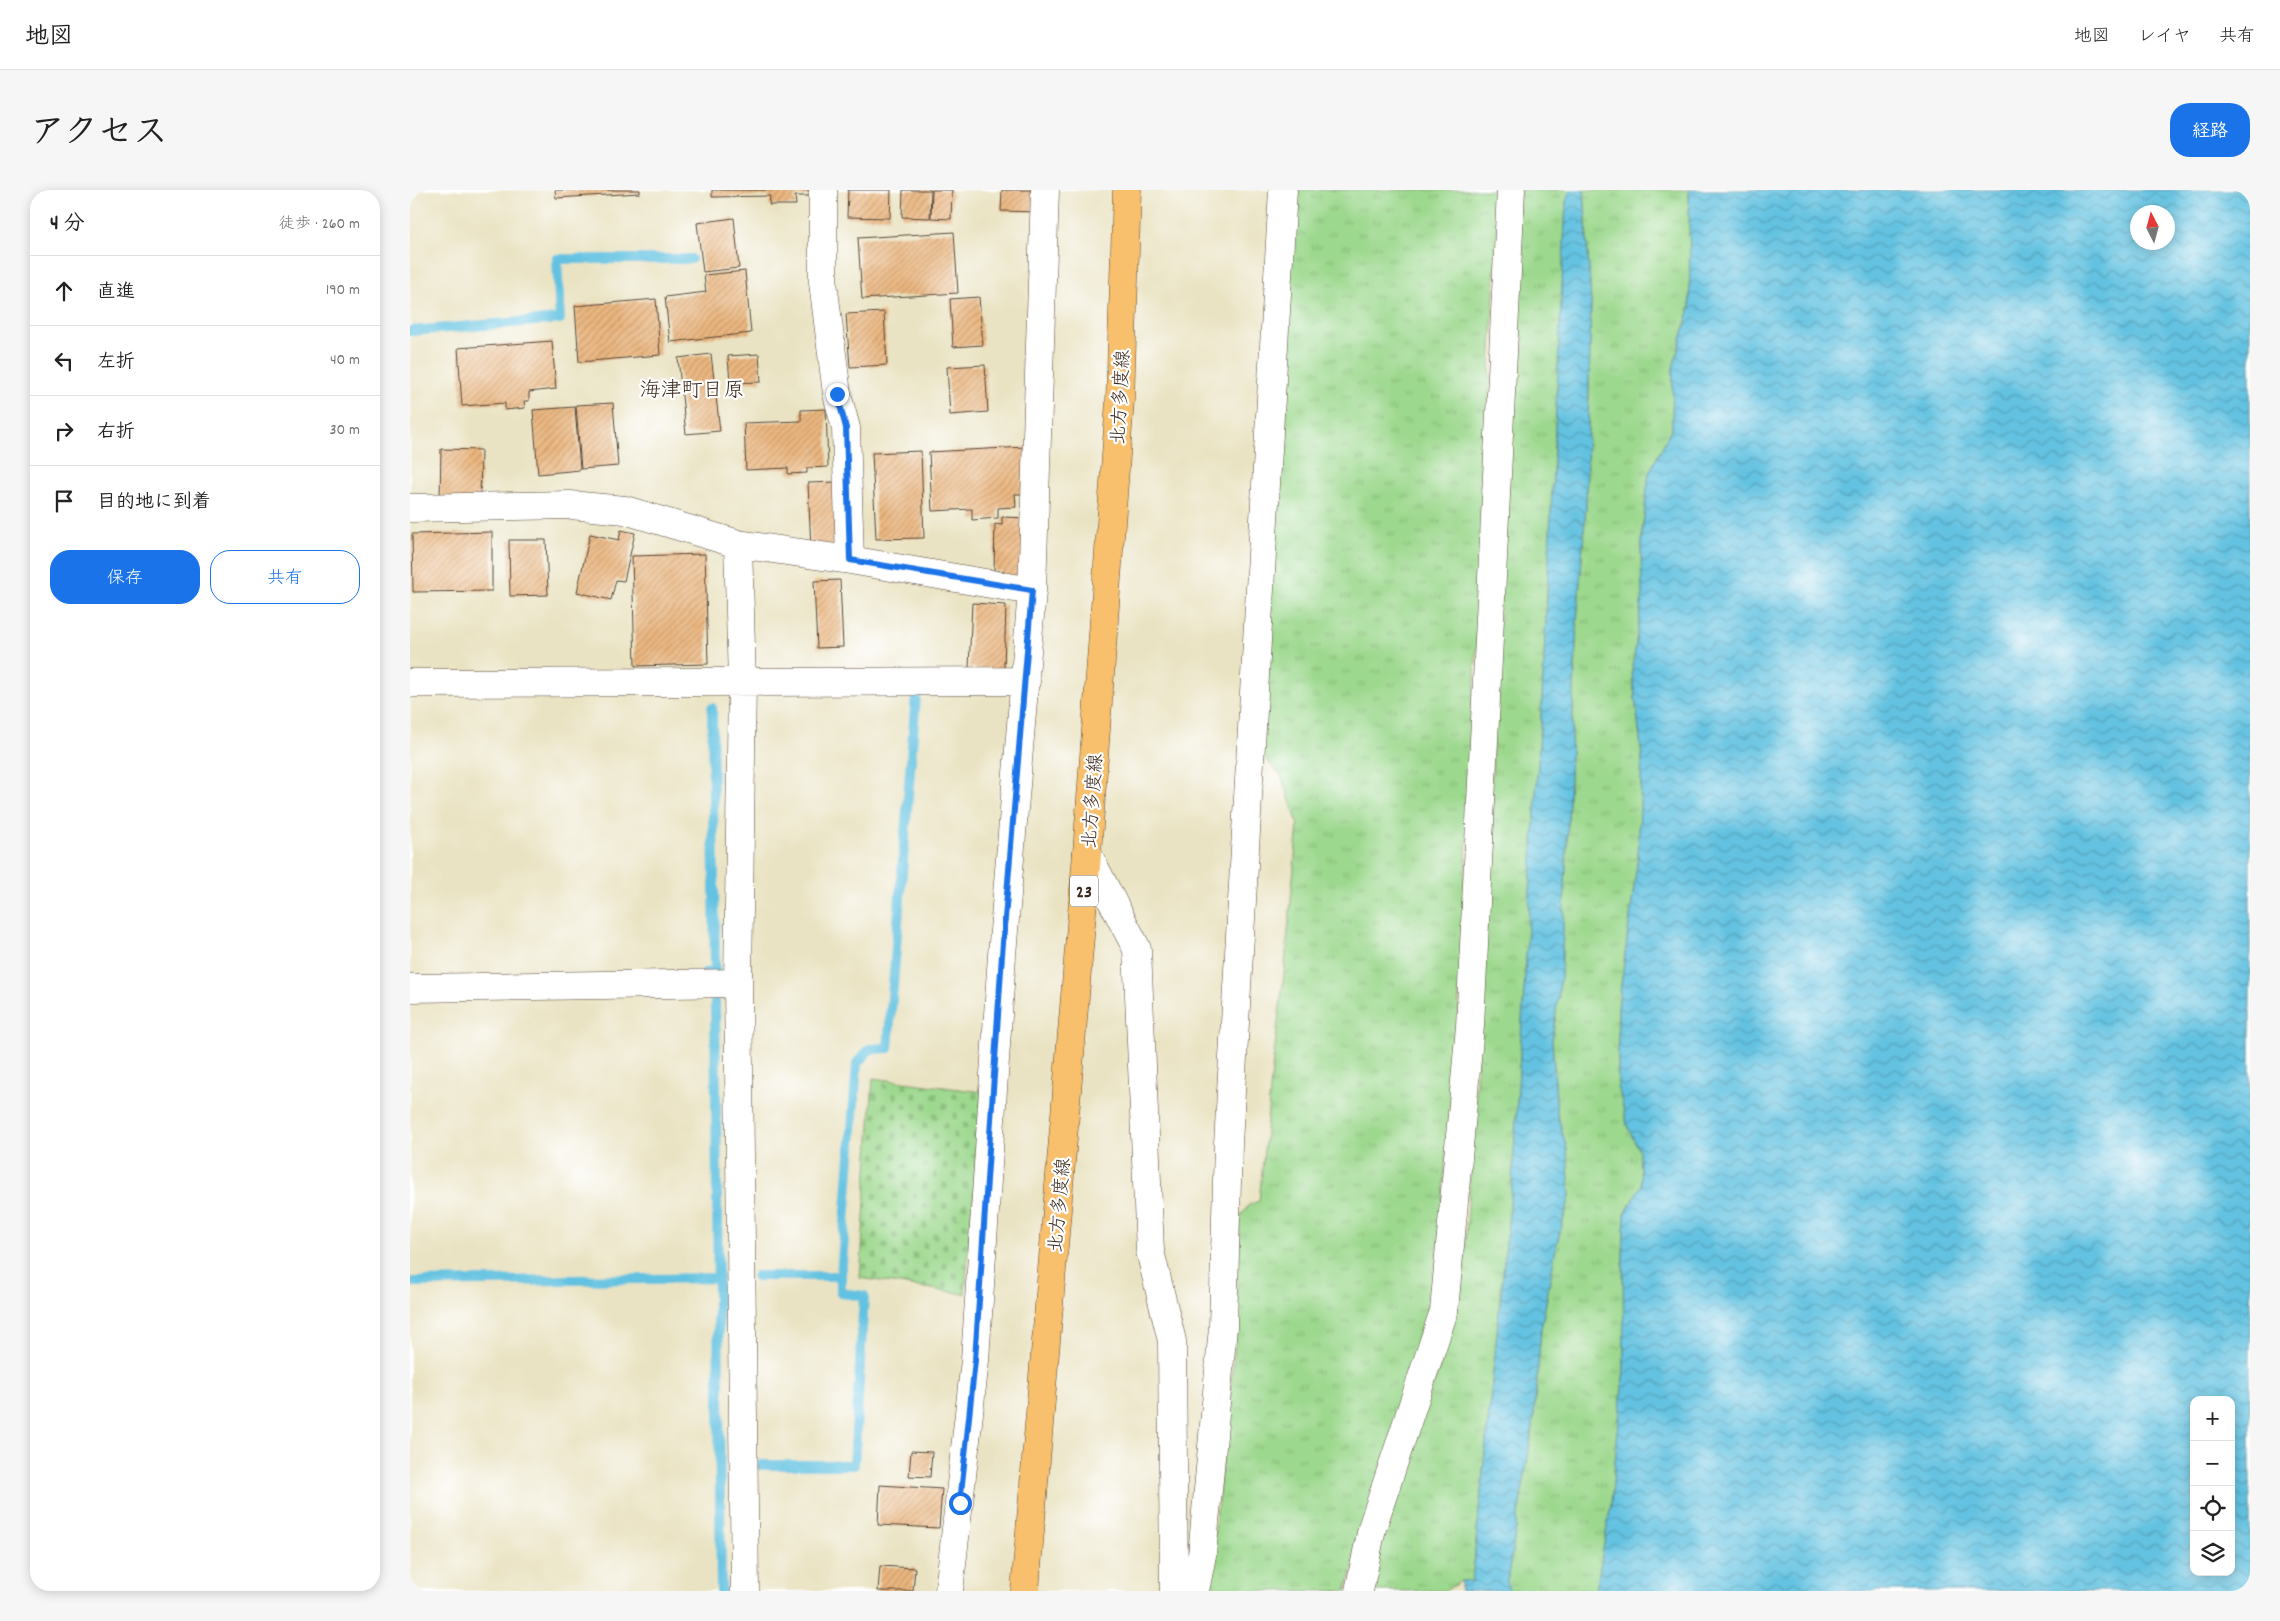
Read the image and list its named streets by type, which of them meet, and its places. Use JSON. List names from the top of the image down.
{
  "streets": {
    "main road": ["北方多度線", "23"]
  },
  "districts": ["海津町日原"],
  "north": "top",
  "page": {
    "header": "地図",
    "nav": ["地図", "レイヤ", "共有"],
    "title": "アクセス",
    "buttons": [
      "経路",
      ["保存", "共有"]
    ],
    "heading": ["4 分", "徒歩 · 260 m"],
    "list": [
      ["直進", "190 m"],
      ["左折", "40 m"],
      ["右折", "30 m"],
      "目的地に到着"
    ],
    "map_buttons": ["+", "−"]
  }
}
